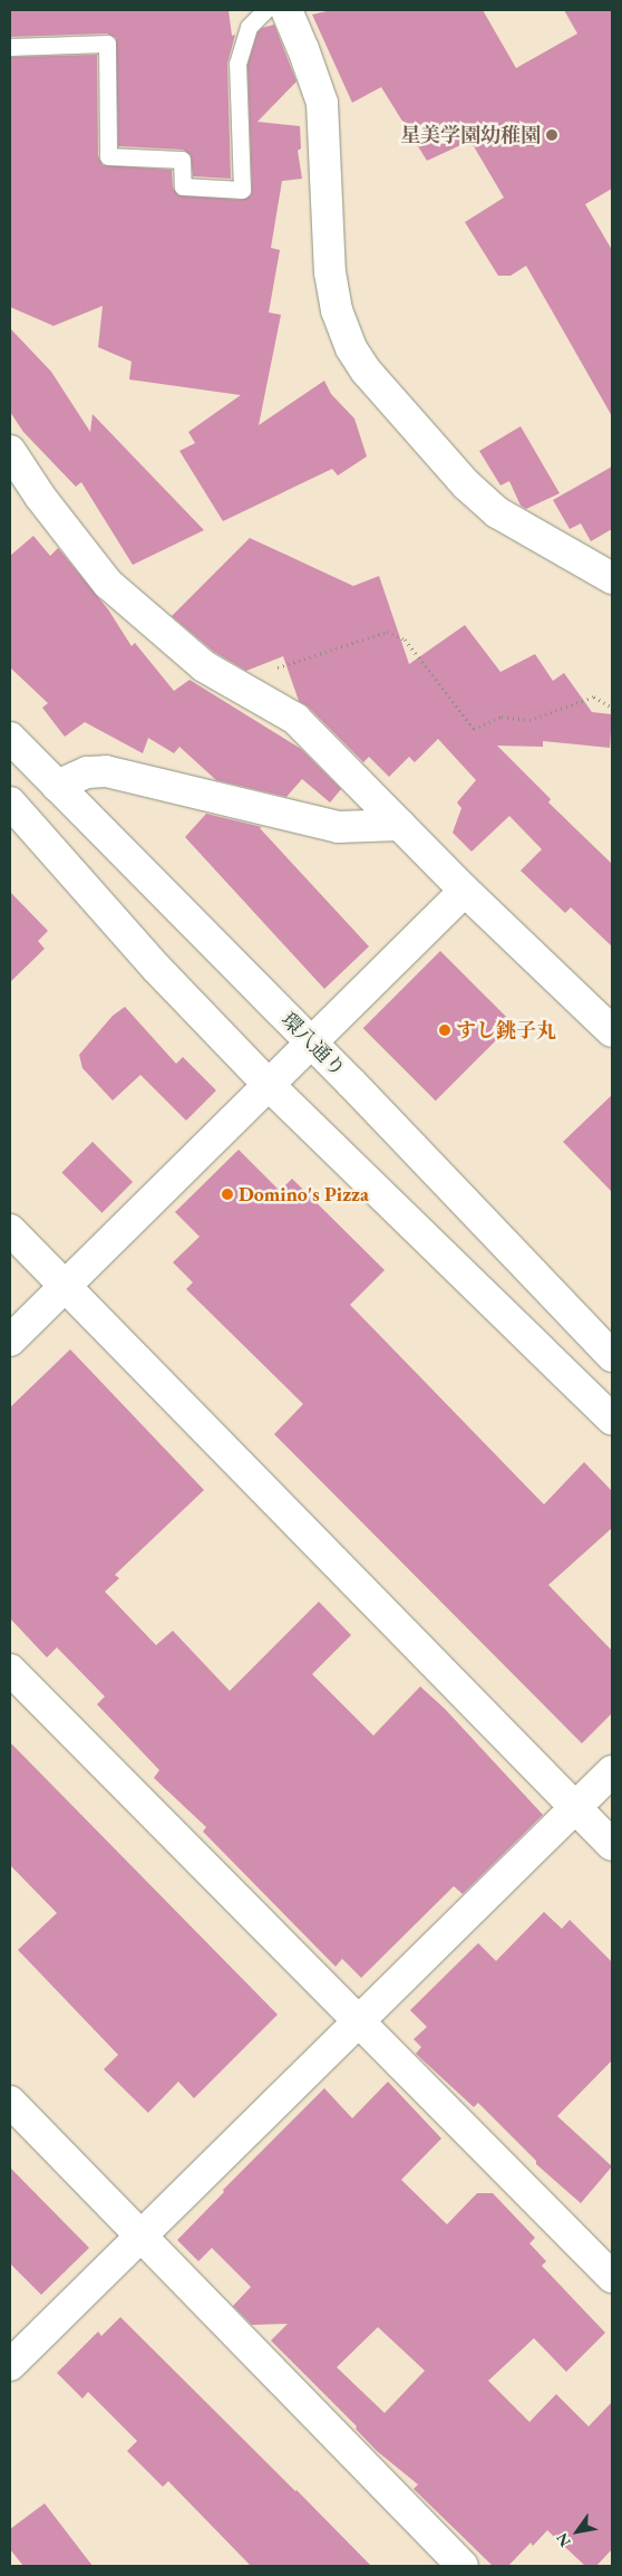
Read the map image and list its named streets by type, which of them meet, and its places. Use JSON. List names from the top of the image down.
{
  "streets": {
    "street": ["環八通り"]
  },
  "places": ["星美学園幼稚園", "すし銚子丸", "Domino's Pizza"],
  "north": "bottom left"
}
